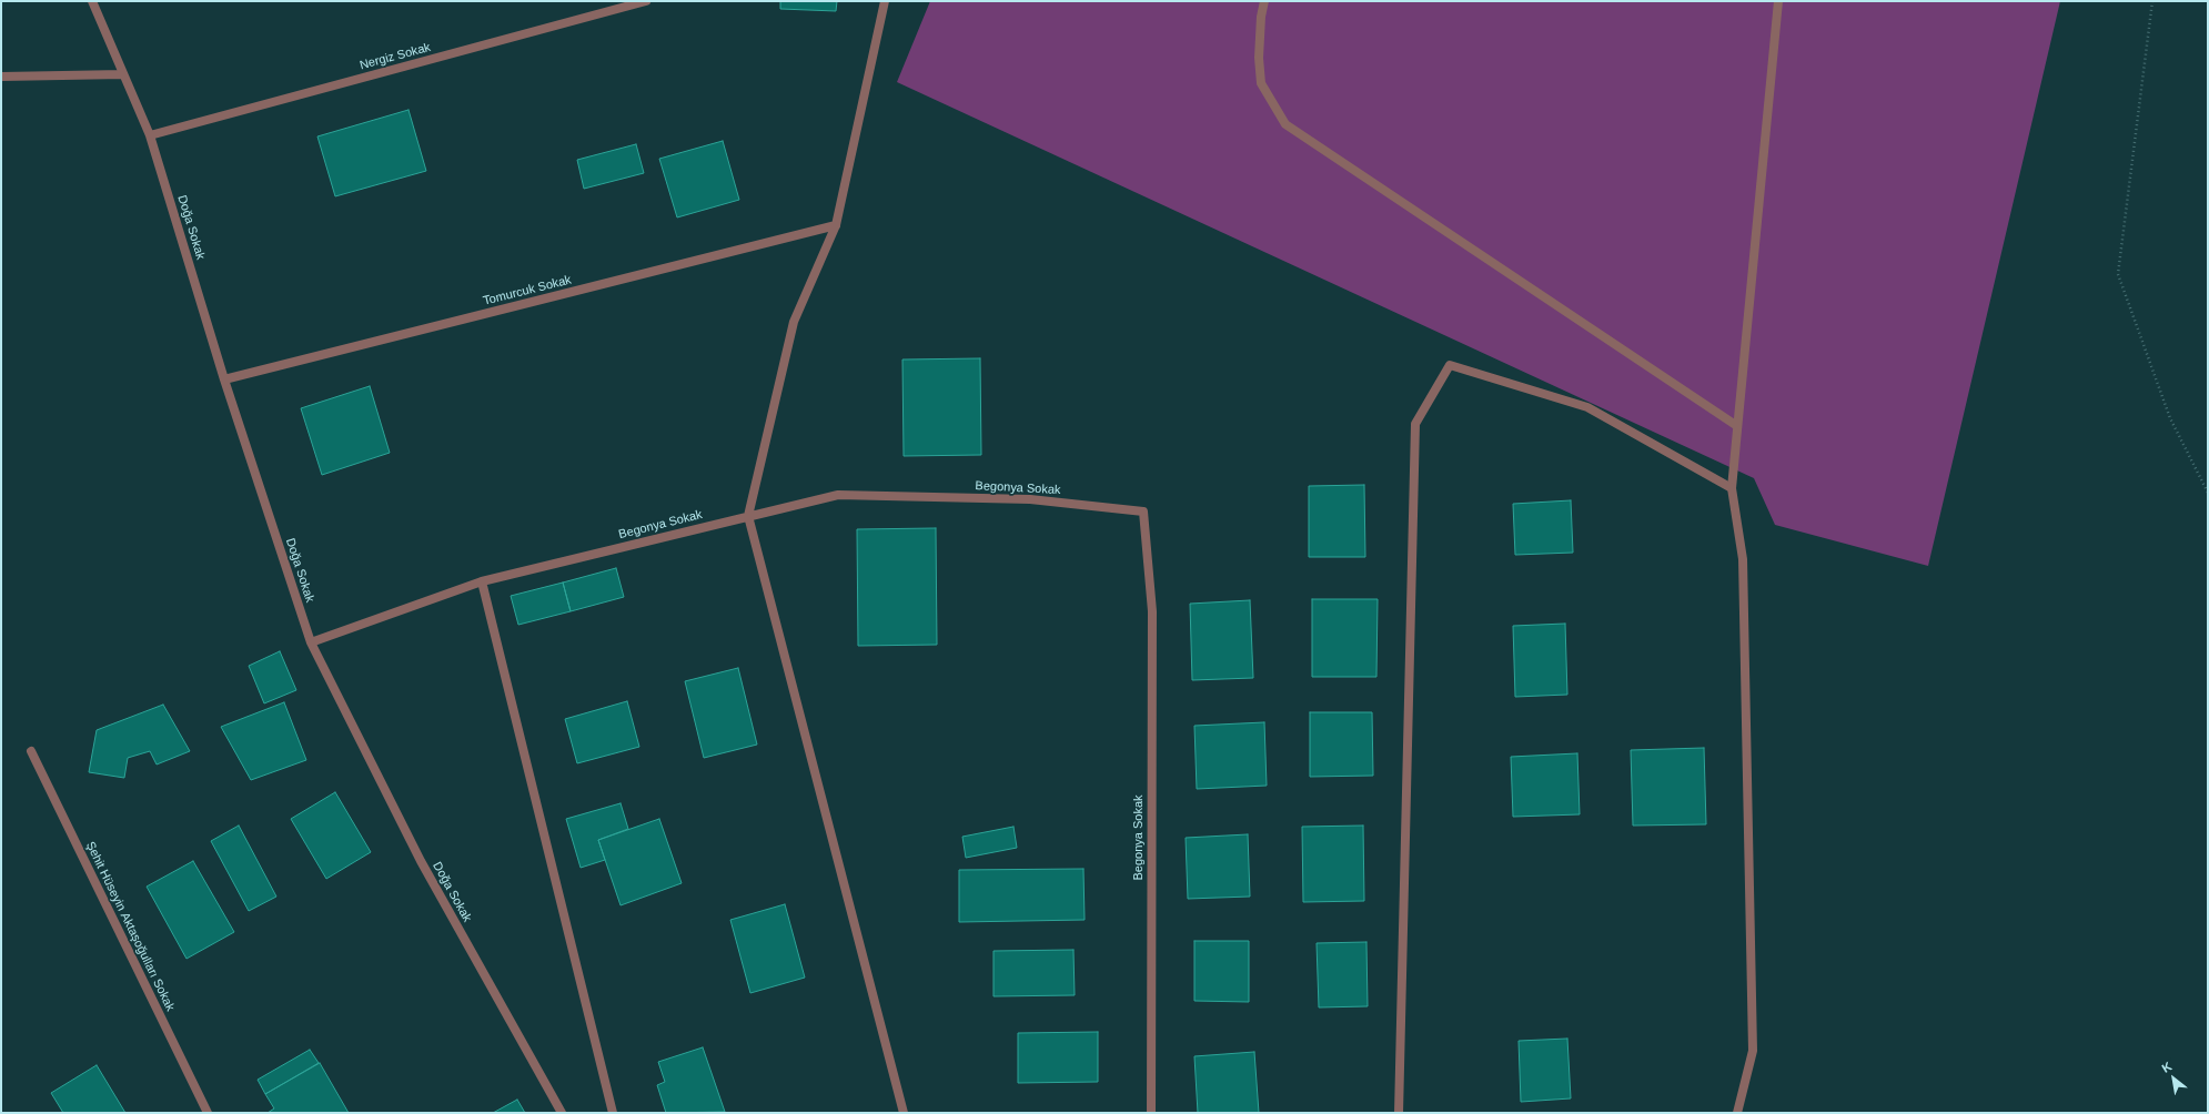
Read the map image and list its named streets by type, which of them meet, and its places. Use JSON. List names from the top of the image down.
{
  "streets": {
    "street": [
      "Nergiz Sokak",
      "Doğa Sokak",
      "Tomurcuk Sokak",
      "Begonya Sokak",
      "Şehit Hüseyin Aktaşoğulları Sokak"
    ]
  },
  "crossings": [
    ["Nergiz Sokak", "Doğa Sokak"],
    ["Doğa Sokak", "Tomurcuk Sokak"],
    ["Doğa Sokak", "Begonya Sokak"]
  ],
  "north": "top left"
}
